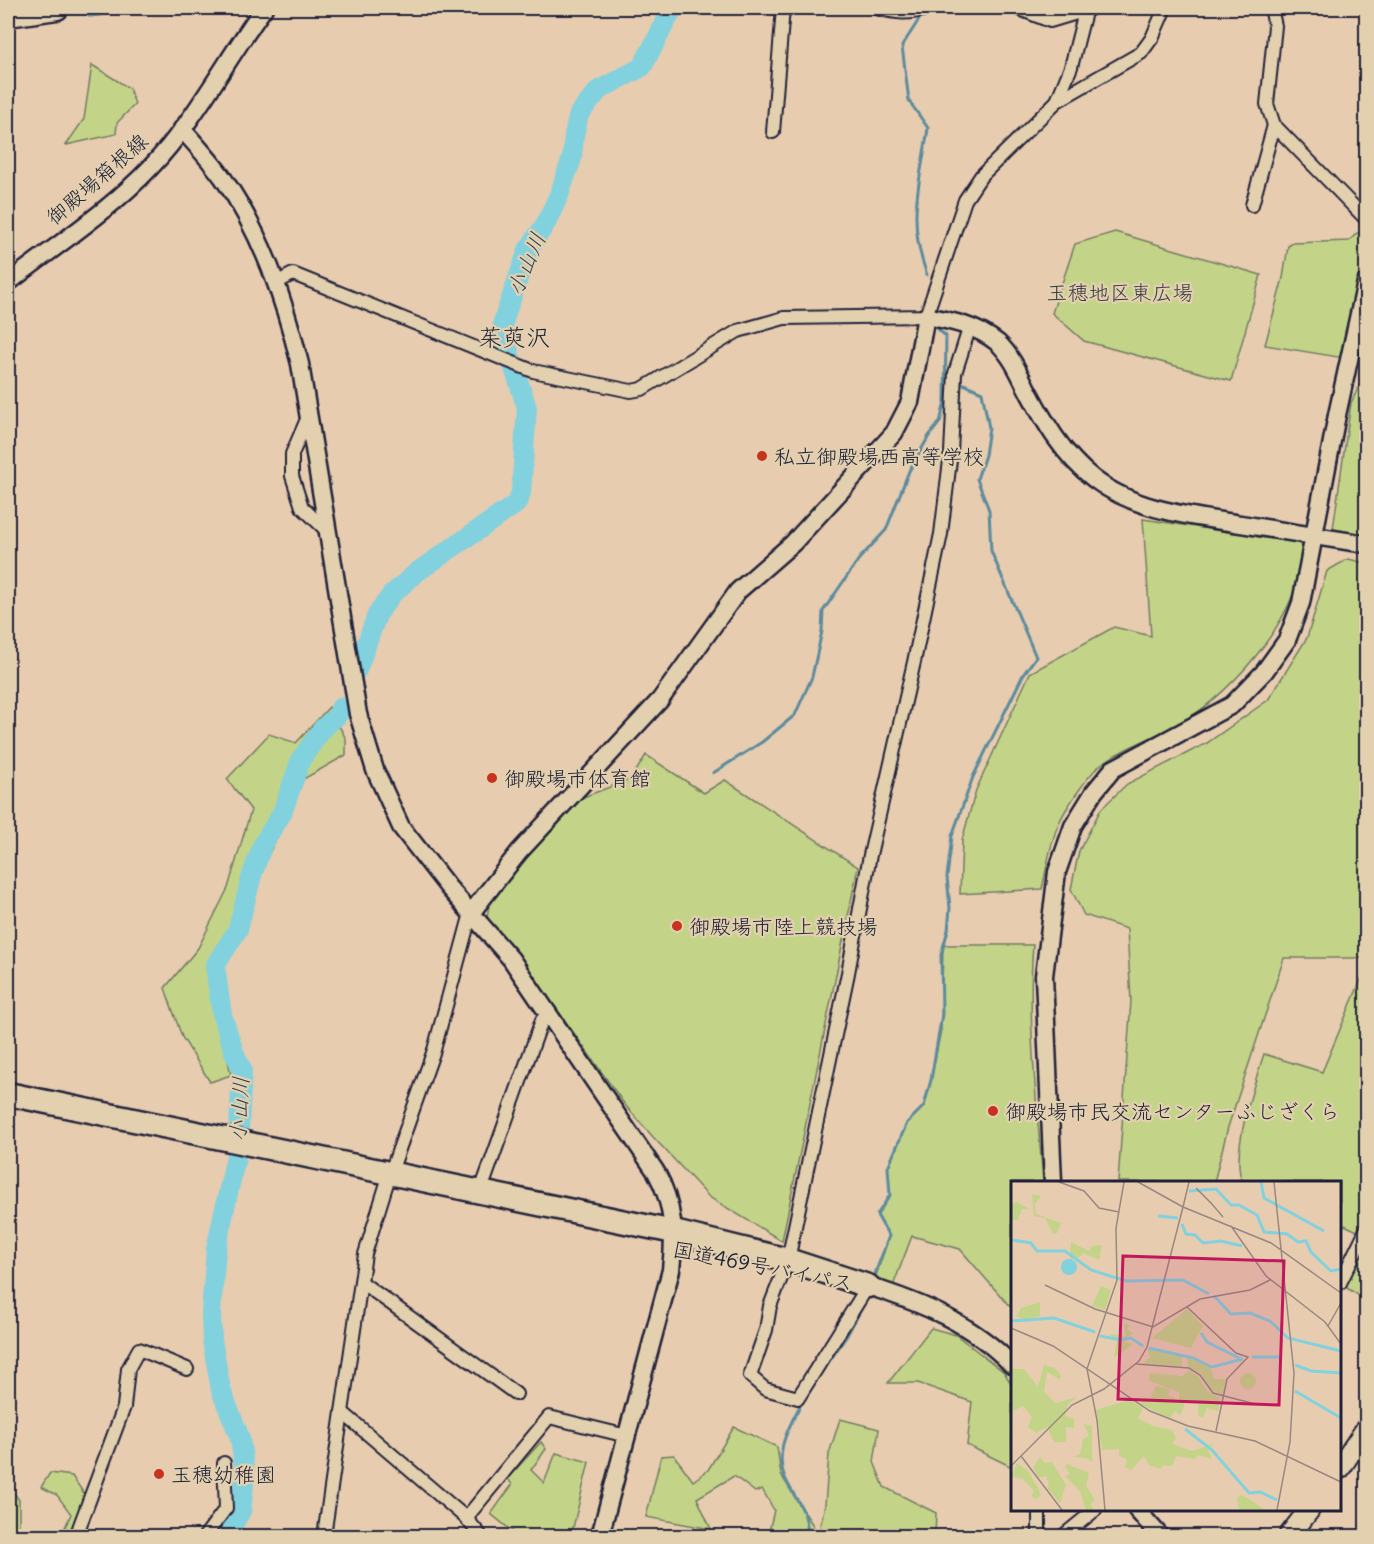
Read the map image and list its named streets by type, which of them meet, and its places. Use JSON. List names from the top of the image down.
{
  "streets": {
    "highway": ["国道469号バイパス"],
    "street": ["御殿場箱根線"]
  },
  "districts": ["茱萸沢"],
  "water": ["小山川"],
  "parks": ["玉穂地区東広場"],
  "places": [
    "私立御殿場西高等学校",
    "御殿場市体育館",
    "御殿場市陸上競技場",
    "御殿場市民交流センターふじざくら",
    "玉穂幼稚園"
  ]
}
